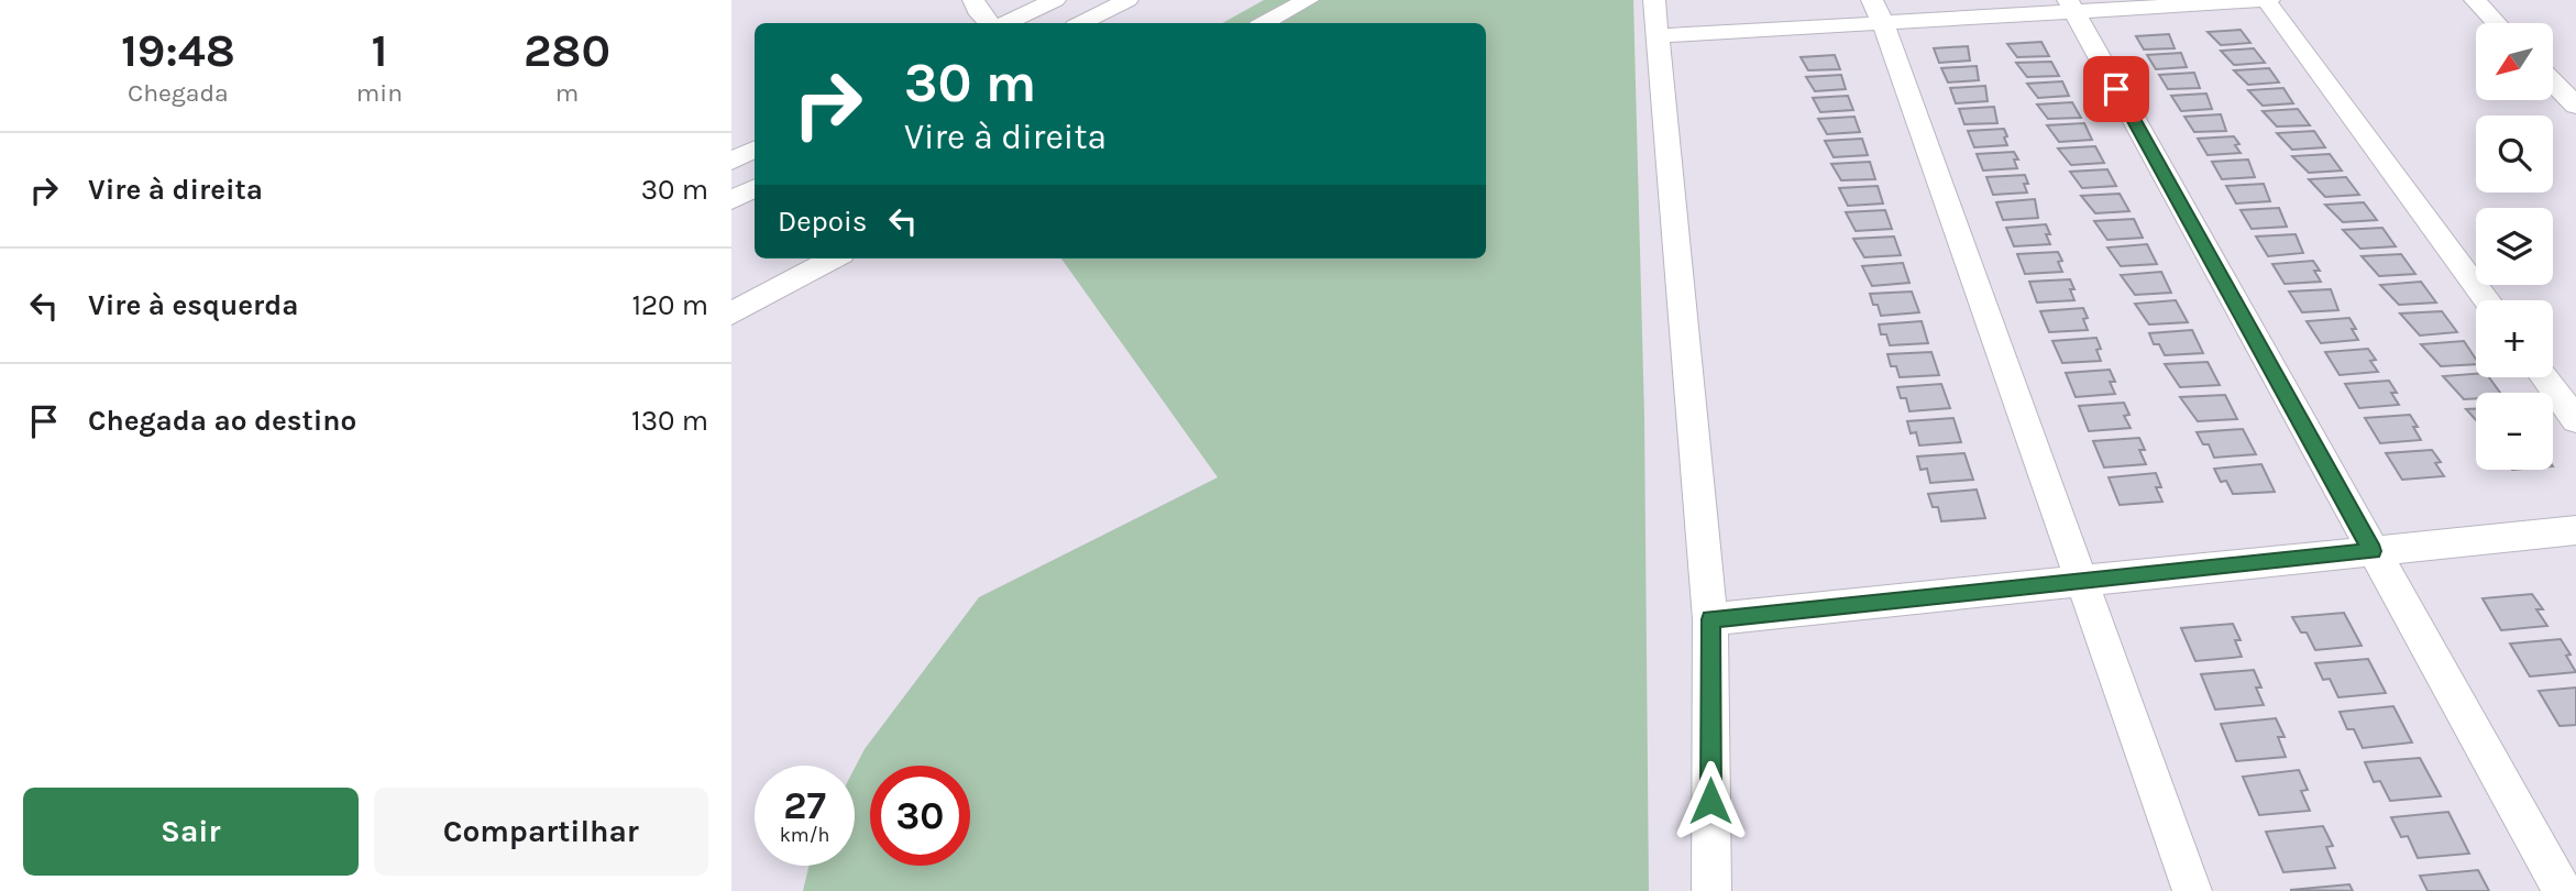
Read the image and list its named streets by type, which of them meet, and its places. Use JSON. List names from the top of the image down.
{
  "north": "bottom left",
  "page": {
    "eta": [
      "19:48",
      "Chegada",
      "1",
      "min",
      "280",
      "m"
    ],
    "map_buttons": ["+", "−"],
    "turn": ["30 m", "Vire à direita"],
    "list": [
      {
        "name": "Vire à direita",
        "value": "30 m"
      },
      {
        "name": "Vire à esquerda",
        "value": "120 m"
      },
      {
        "name": "Chegada ao destino",
        "value": "130 m"
      }
    ],
    "then": "Depois",
    "speed": "27 km/h",
    "limit": "30",
    "buttons": ["Sair", "Compartilhar"]
  }
}
